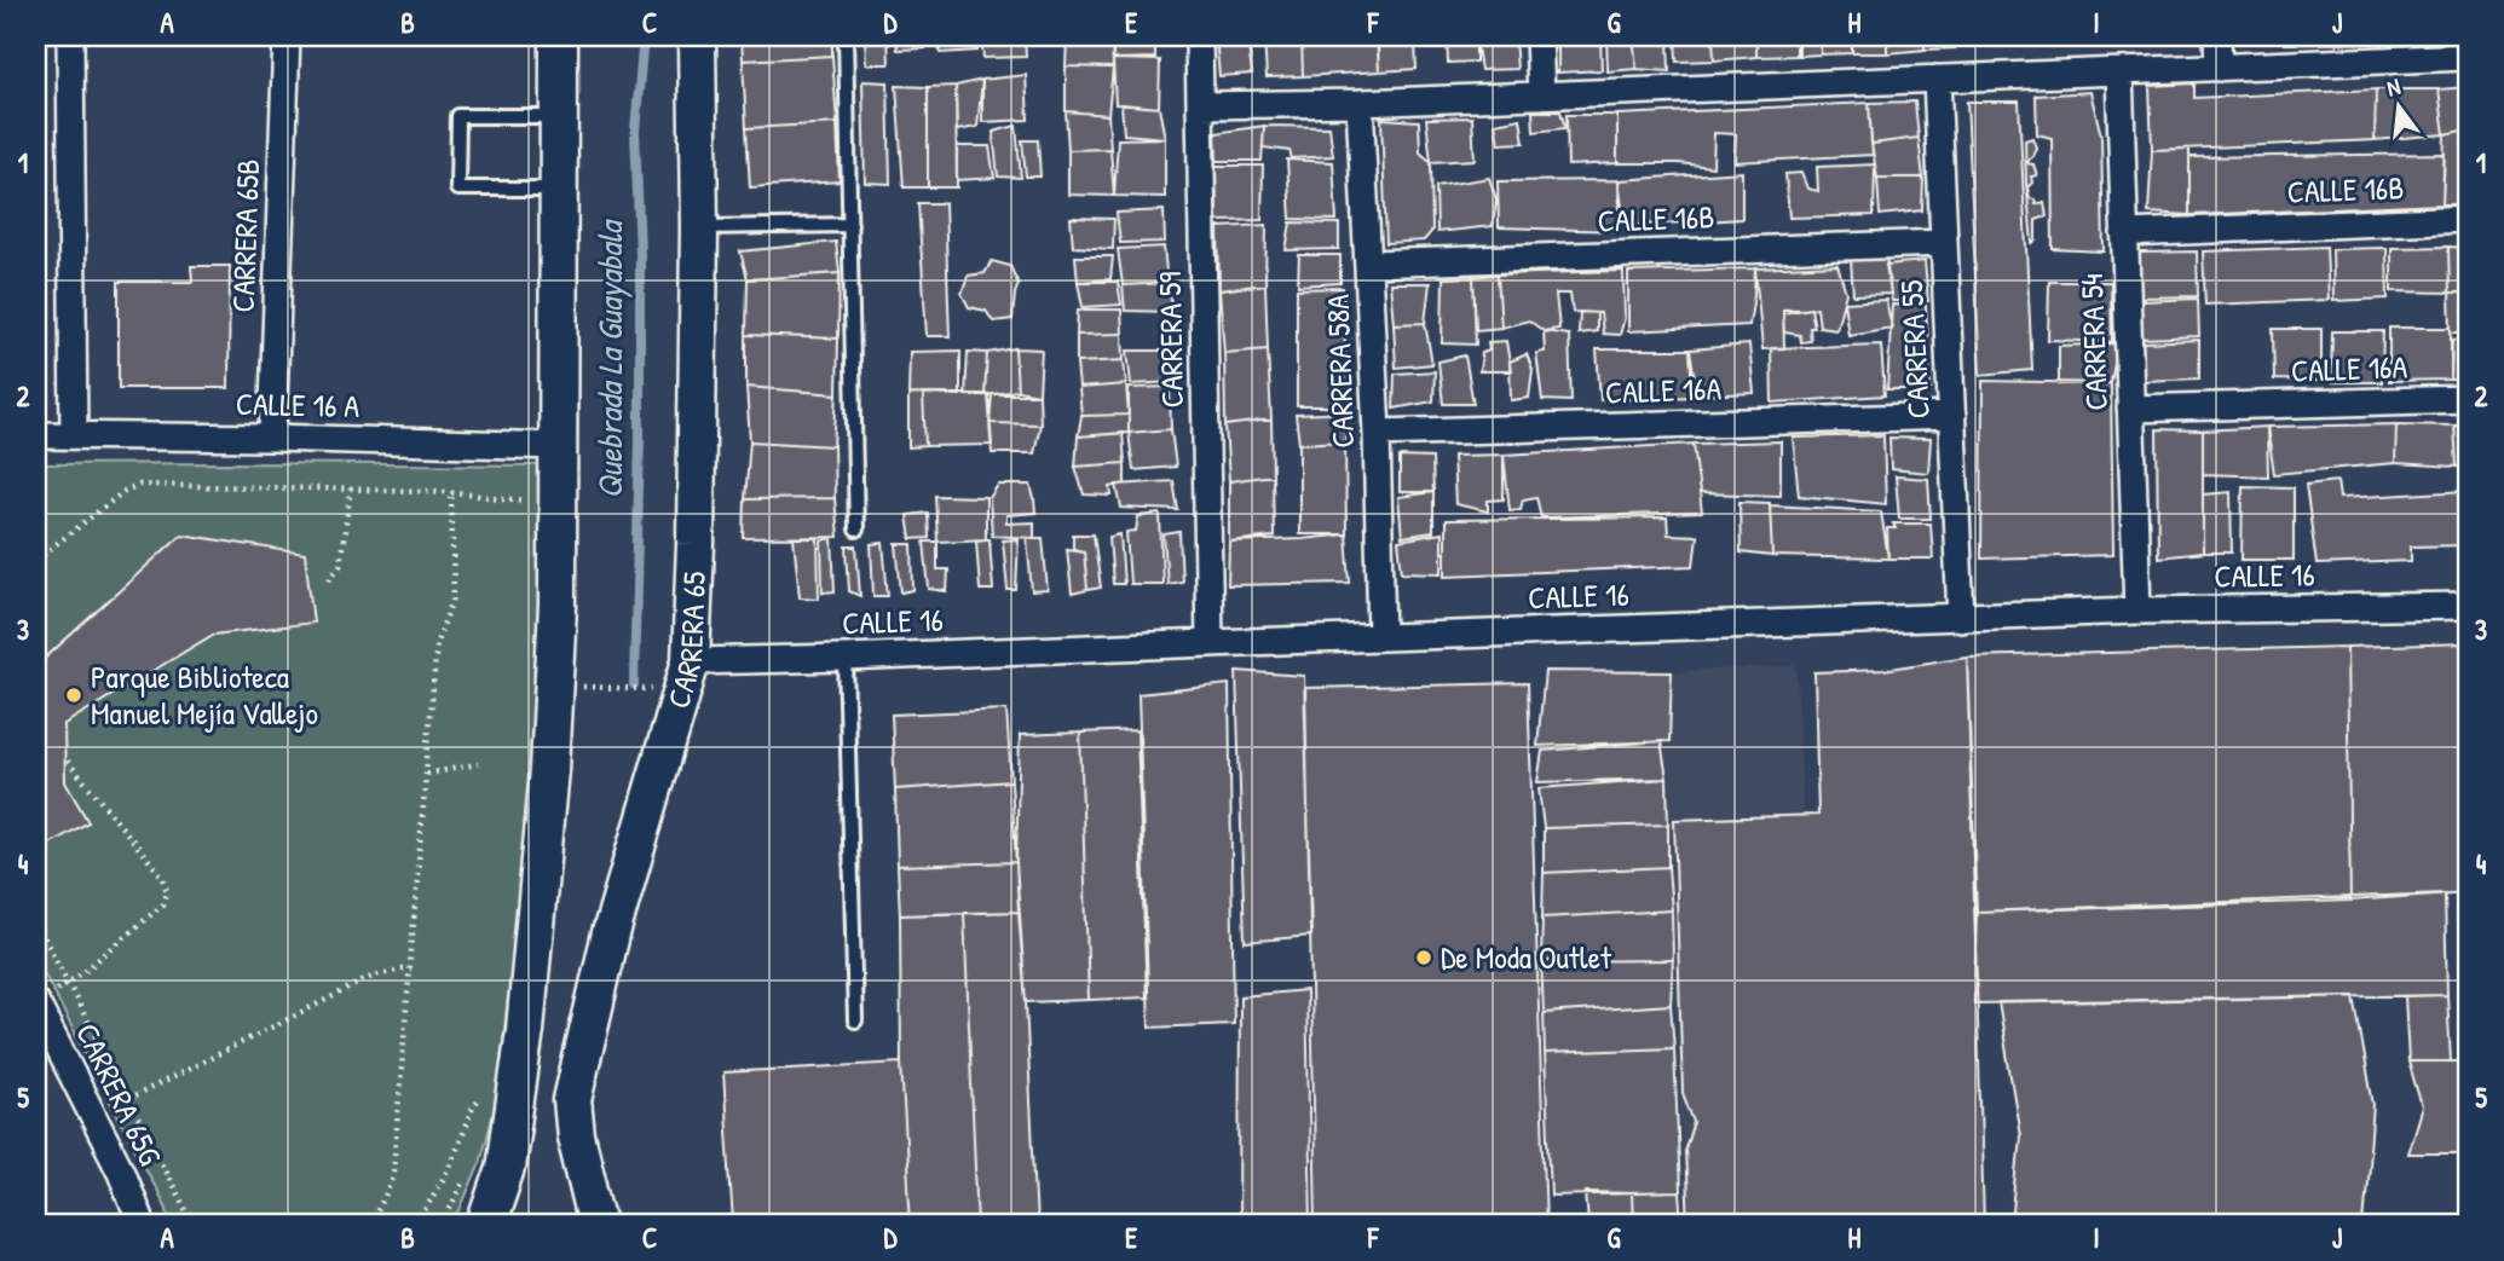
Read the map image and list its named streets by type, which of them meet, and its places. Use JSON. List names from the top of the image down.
{
  "streets": {
    "main road": ["CARRERA 65"],
    "street": [
      "CALLE 16B",
      "CARRERA 65B",
      "CARRERA 59",
      "CARRERA 54",
      "CARRERA 55",
      "CALLE 16A",
      "CARRERA 58A",
      "CALLE 16 A",
      "CALLE 16",
      "CARRERA 65G"
    ]
  },
  "crossings": [
    ["CALLE 16B", "CARRERA 54"],
    ["CALLE 16B", "CARRERA 55"],
    ["CALLE 16B", "CARRERA 58A"],
    ["CARRERA 65B", "CALLE 16 A"],
    ["CARRERA 59", "CALLE 16"],
    ["CARRERA 54", "CALLE 16A"],
    ["CARRERA 54", "CALLE 16"],
    ["CARRERA 55", "CALLE 16A"],
    ["CARRERA 55", "CALLE 16"],
    ["CALLE 16A", "CARRERA 58A"],
    ["CARRERA 58A", "CALLE 16"],
    ["CALLE 16", "CARRERA 65"]
  ],
  "water": ["Quebrada La Guayabala"],
  "places": ["Parque Biblioteca Manuel Mejía Vallejo", "De Moda Outlet"],
  "north": "top",
  "grid": {
    "columns": [
      "A",
      "B",
      "C",
      "D",
      "E",
      "F",
      "G",
      "H",
      "I",
      "J"
    ],
    "rows": [
      "1",
      "2",
      "3",
      "4",
      "5"
    ]
  }
}
